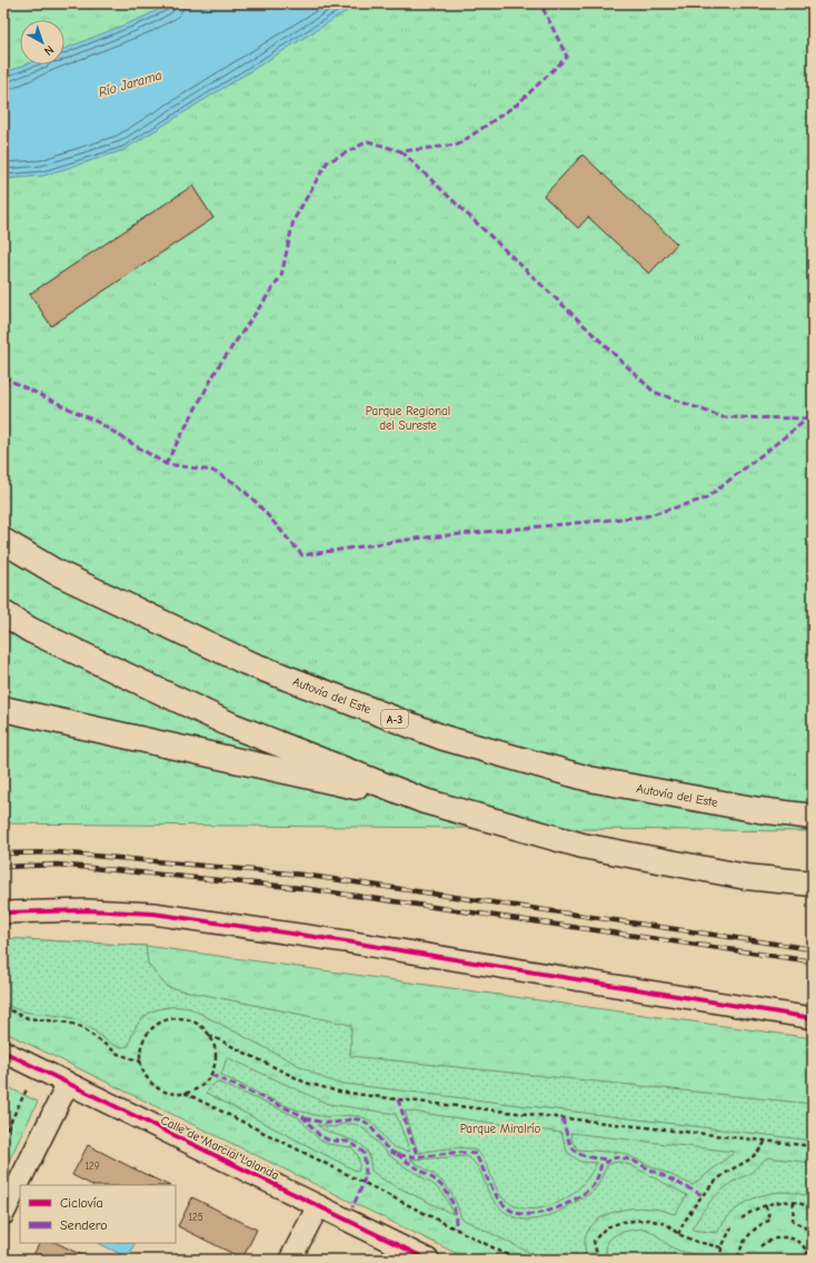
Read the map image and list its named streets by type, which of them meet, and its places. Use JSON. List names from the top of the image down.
{
  "streets": {
    "highway": ["Autovía del Este", "A-3"],
    "street": ["Calle de Marcial Lalanda"]
  },
  "water": ["Río Jarama"],
  "parks": ["Parque Regional del Sureste", "Parque Miralrío"],
  "house_numbers": ["129", "125"],
  "legend": ["Ciclovía", "Sendero"],
  "north": "bottom right"
}
